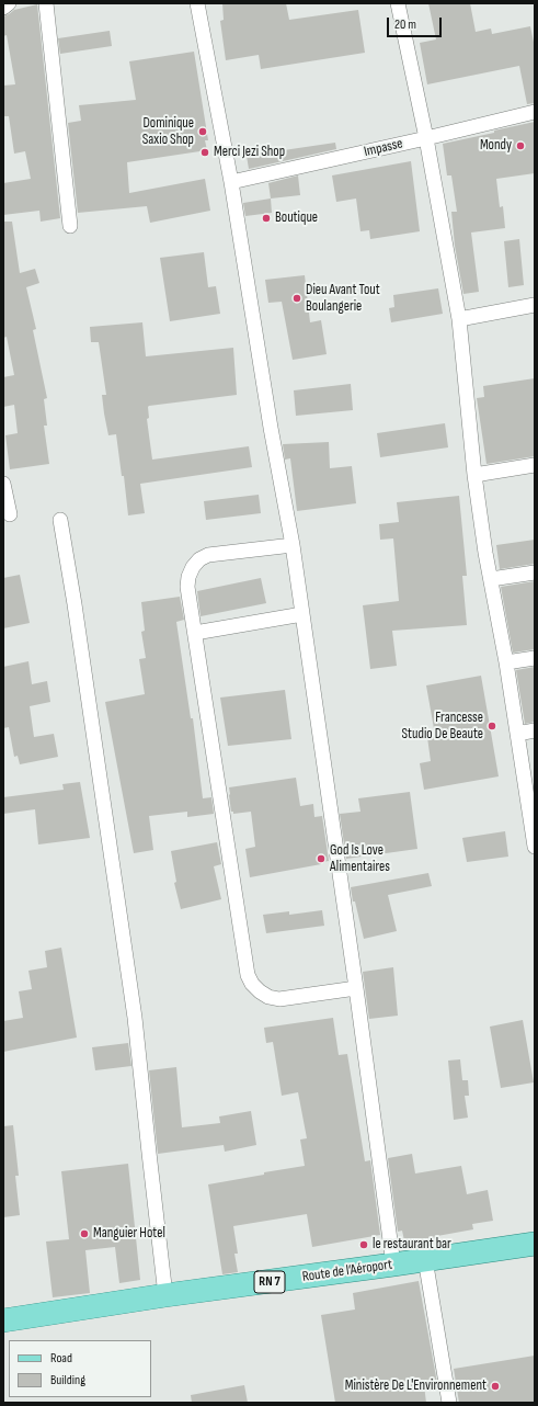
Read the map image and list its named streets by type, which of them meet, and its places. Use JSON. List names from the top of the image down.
{
  "streets": {
    "main road": ["Route de l’Aéroport", "RN 7"],
    "street": ["Impasse"]
  },
  "places": [
    "Dominique Saxio Shop",
    "Mondy",
    "Merci Jezi Shop",
    "Boutique",
    "Dieu Avant Tout Boulangerie",
    "Francesse Studio De Beaute",
    "God Is Love Alimentaires",
    "Manguier Hotel",
    "le restaurant bar",
    "Ministère De L'Environnement"
  ],
  "legend": ["Road", "Building"],
  "scale_bar": "20 m"
}
